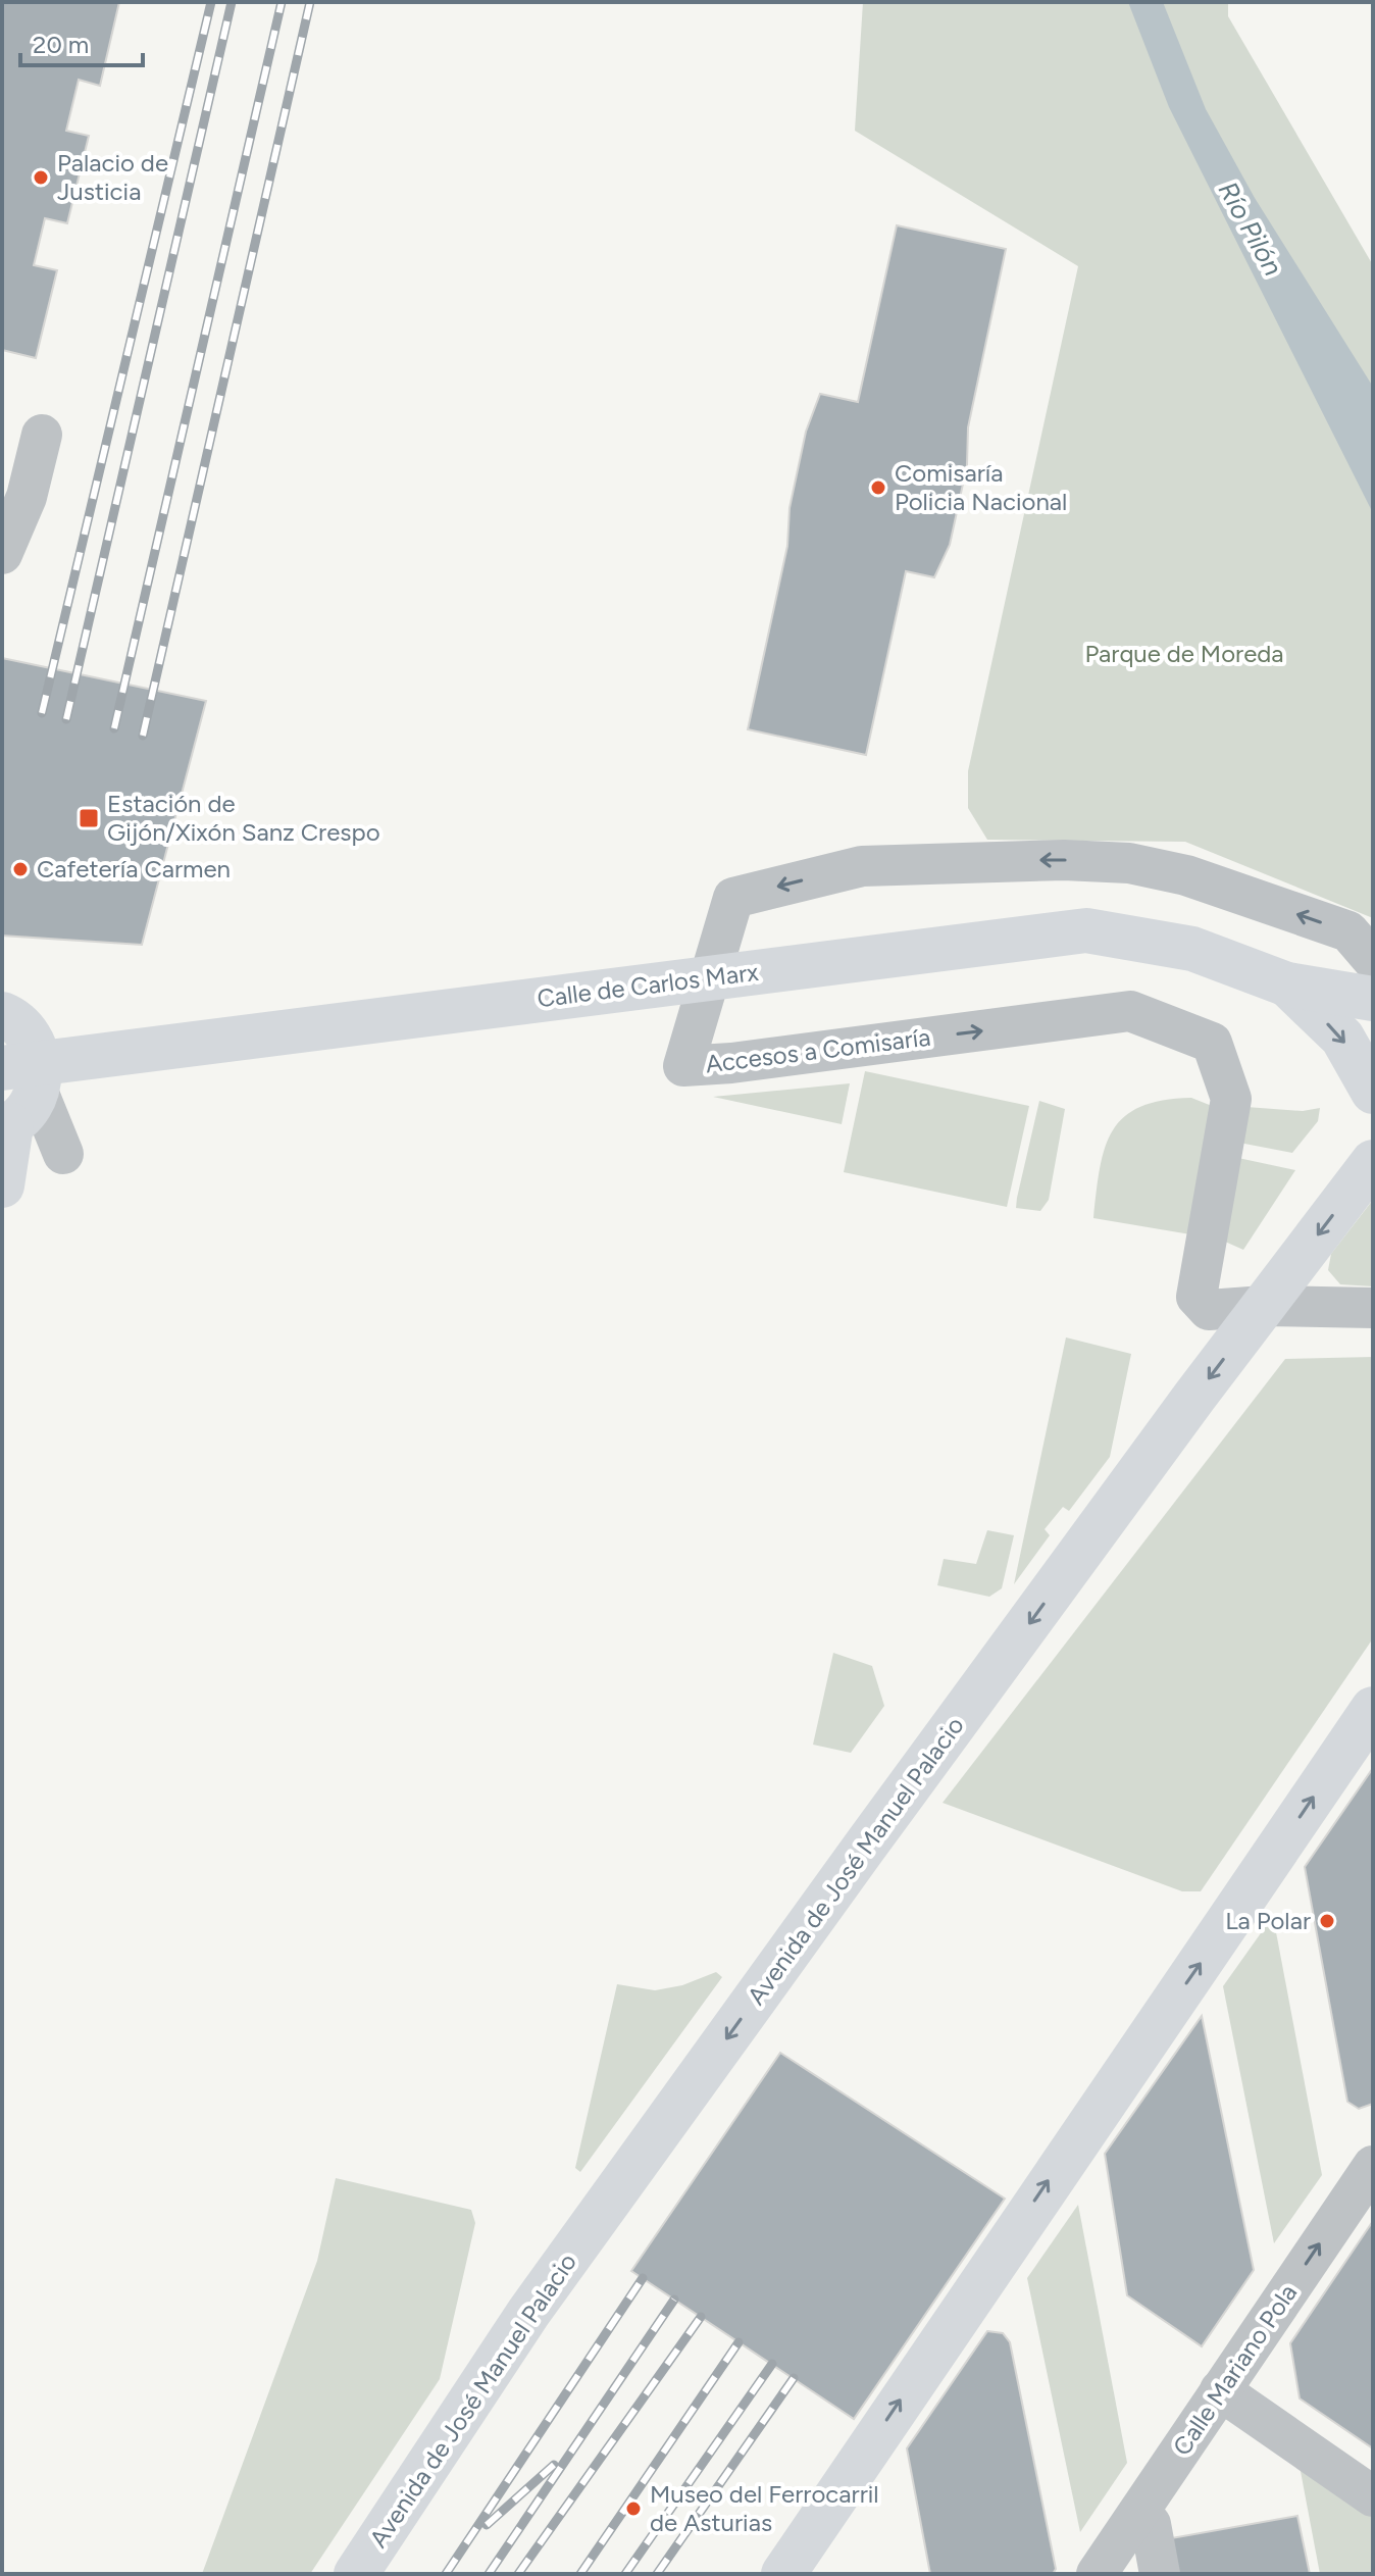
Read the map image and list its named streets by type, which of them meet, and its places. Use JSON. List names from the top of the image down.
{
  "streets": {
    "main road": ["Calle de Carlos Marx", "Avenida de José Manuel Palacio"],
    "street": ["Accesos a Comisaría", "Calle Mariano Pola"]
  },
  "crossings": [
    ["Accesos a Comisaría", "Avenida de José Manuel Palacio"]
  ],
  "one_way": ["Calle Mariano Pola"],
  "water": ["Río Pilón"],
  "parks": ["Parque de Moreda"],
  "places": {
    "other": [
      "Palacio de Justicia",
      "Comisaría Policia Nacional",
      "Cafetería Carmen",
      "La Polar",
      "Museo del Ferrocarril de Asturias"
    ],
    "transit": ["Estación de Gijón/Xixón Sanz Crespo"]
  },
  "scale_bar": "20 m"
}
